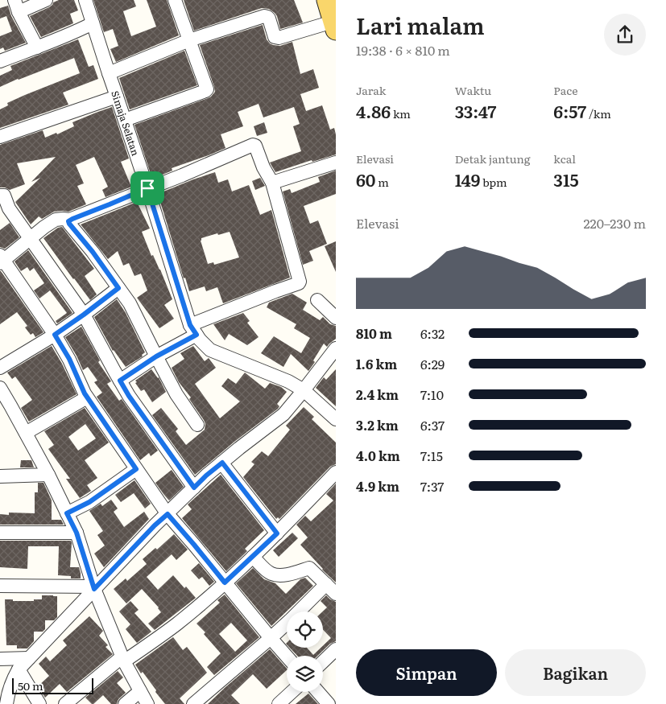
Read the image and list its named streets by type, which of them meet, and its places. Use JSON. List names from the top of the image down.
{
  "streets": {
    "street": ["Simaja Selatan"]
  },
  "scale_bar": "50 m",
  "page": {
    "heading": ["Lari malam", "19:38 · 6 × 810 m"],
    "stats": [
      ["Jarak", "4.86 km"],
      ["Waktu", "33:47"],
      ["Pace", "6:57 /km"],
      ["Elevasi", "60 m"],
      ["Detak jantung", "149 bpm"],
      ["kcal", "315"]
    ],
    "chart": ["Elevasi", "220–230 m"],
    "list": [
      {
        "name": "810 m",
        "note": "6:32"
      },
      {
        "name": "1.6 km",
        "note": "6:29"
      },
      {
        "name": "2.4 km",
        "note": "7:10"
      },
      {
        "name": "3.2 km",
        "note": "6:37"
      },
      {
        "name": "4.0 km",
        "note": "7:15"
      },
      {
        "name": "4.9 km",
        "note": "7:37"
      }
    ],
    "buttons": ["Simpan", "Bagikan"],
    "scale": "50 m"
  }
}
